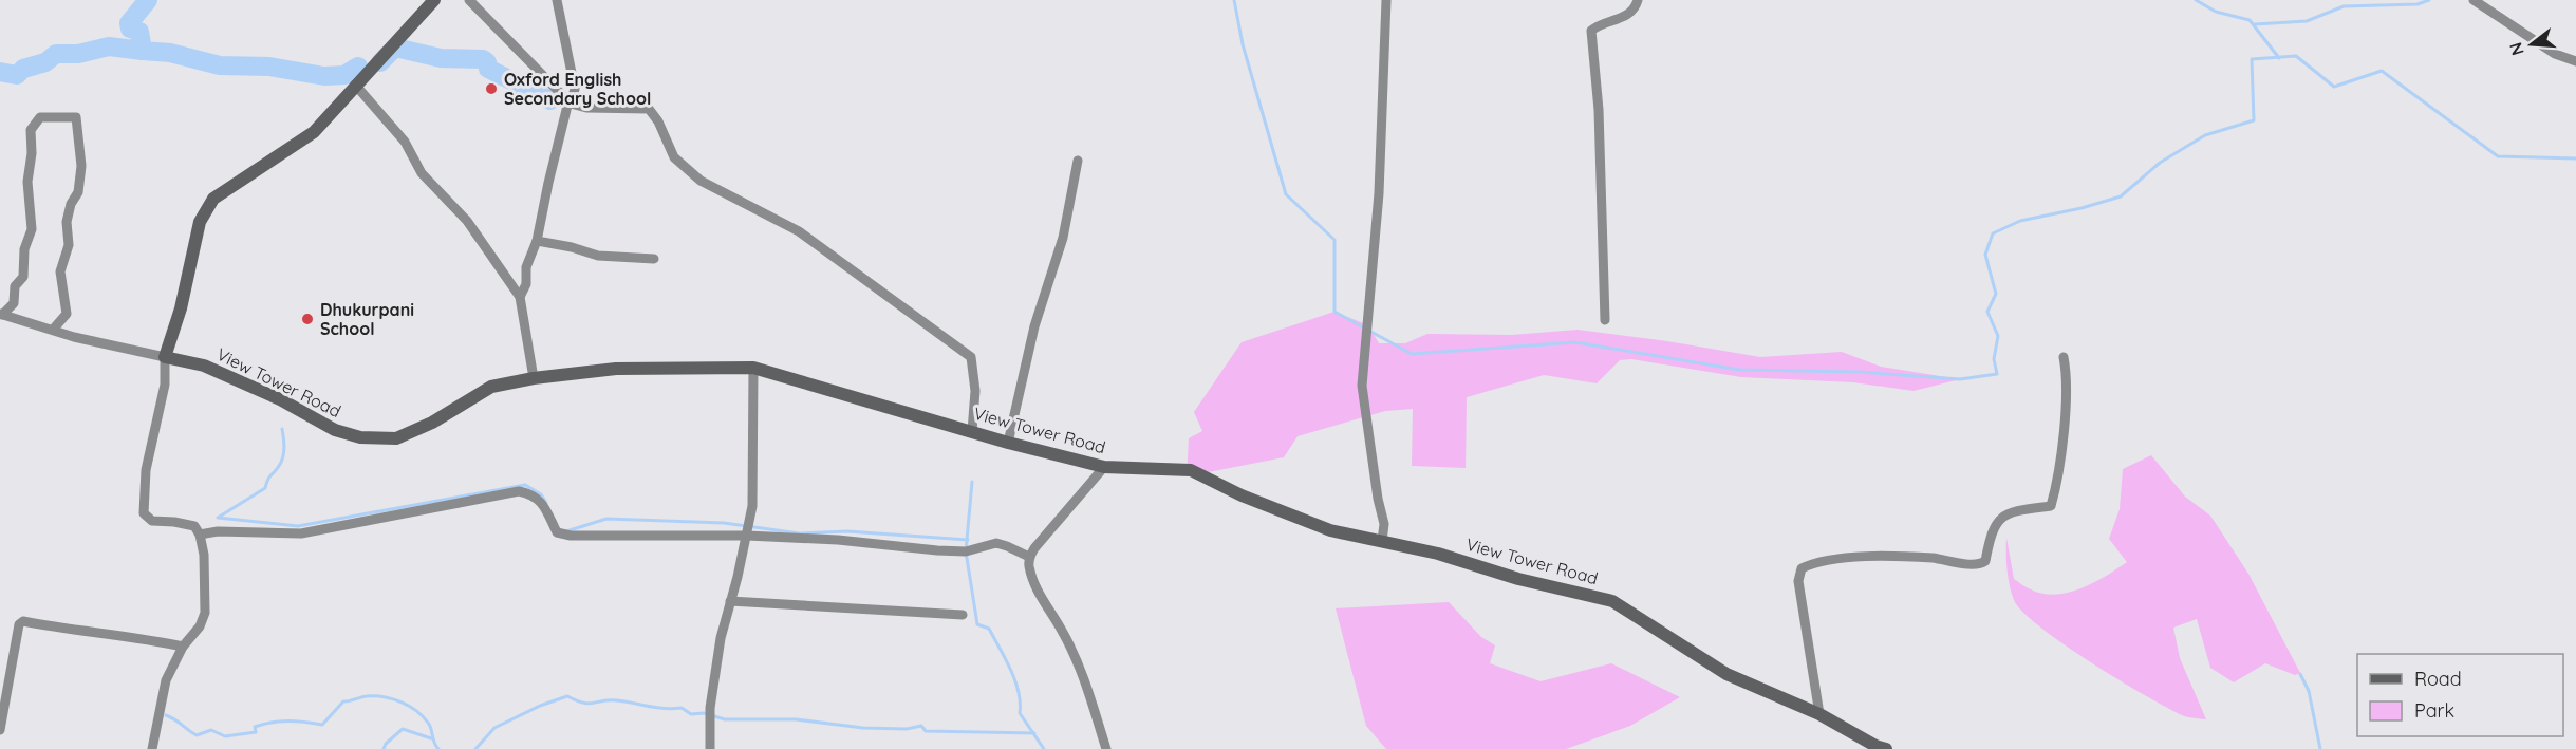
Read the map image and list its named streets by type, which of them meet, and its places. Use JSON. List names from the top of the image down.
{
  "streets": {
    "street": ["View Tower Road"]
  },
  "places": ["Oxford English Secondary School", "Dhukurpani School"],
  "legend": ["Road", "Park"],
  "north": "left"
}
